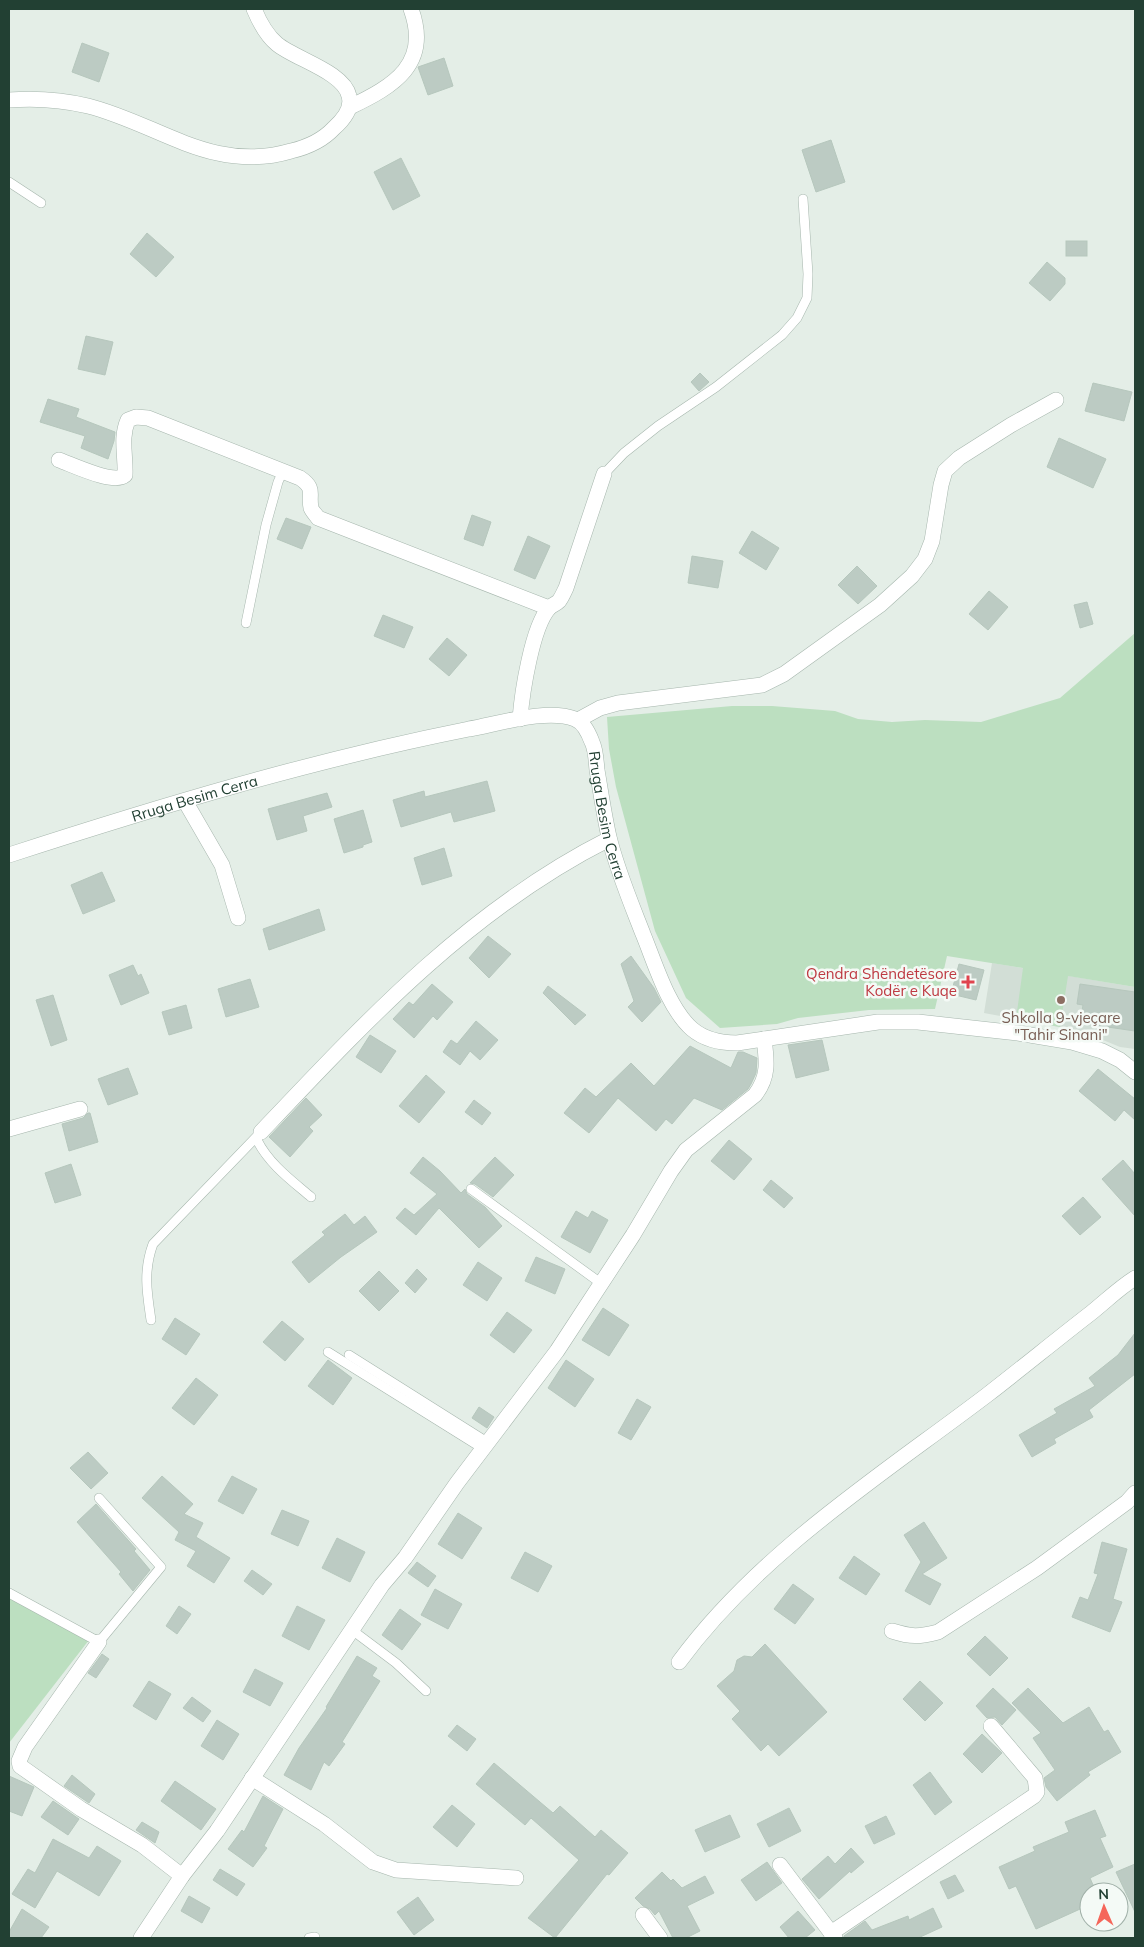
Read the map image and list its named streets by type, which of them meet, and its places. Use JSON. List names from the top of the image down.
{
  "streets": {
    "street": ["Rruga Besim Cerra"]
  },
  "places": {
    "health": ["Qendra Shëndetësore Kodër e Kuqe"],
    "other": ["Shkolla 9-vjeçare \"Tahir Sinani\""]
  },
  "north": "top"
}
